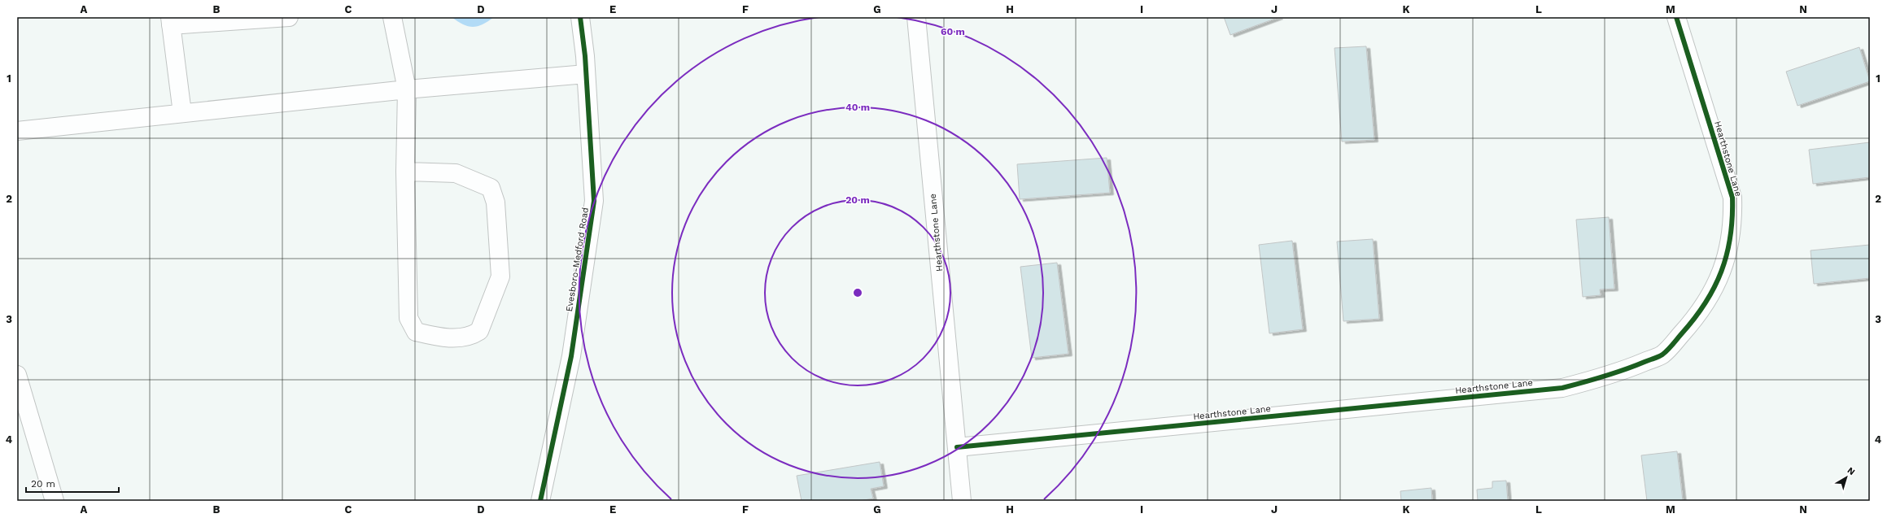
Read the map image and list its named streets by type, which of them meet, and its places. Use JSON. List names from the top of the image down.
{
  "streets": {
    "street": ["Hearthstone Lane", "Evesboro-Medford Road"]
  },
  "scale_bar": "20 m",
  "north": "top right",
  "grid": {
    "columns": [
      "A",
      "B",
      "C",
      "D",
      "E",
      "F",
      "G",
      "H",
      "I",
      "J",
      "K",
      "L",
      "M",
      "N"
    ],
    "rows": [
      "1",
      "2",
      "3",
      "4"
    ]
  },
  "rings": ["60 m", "40 m", "20 m"]
}
